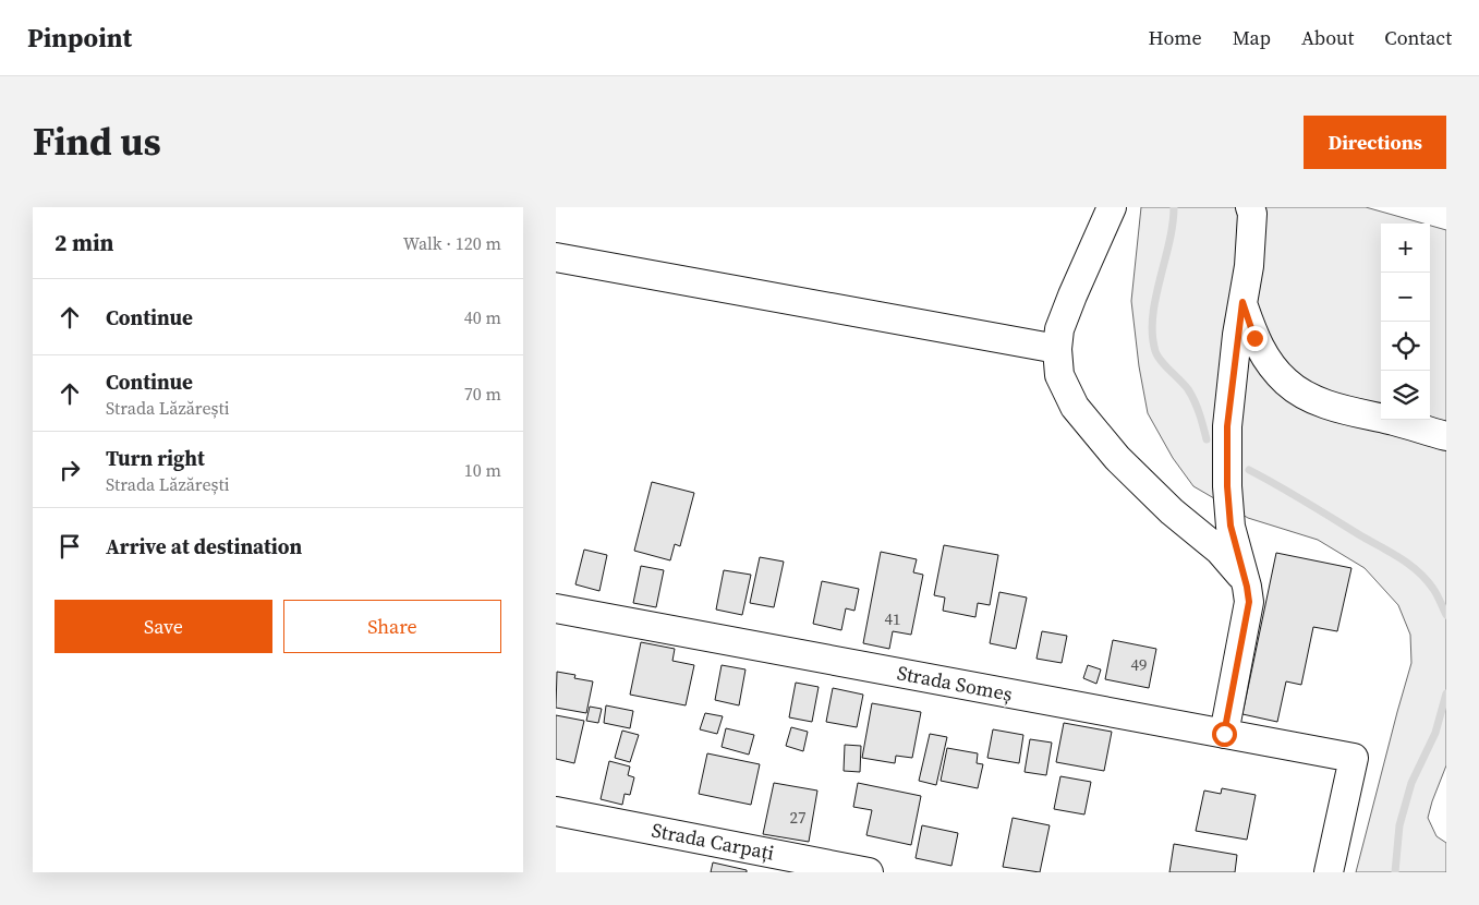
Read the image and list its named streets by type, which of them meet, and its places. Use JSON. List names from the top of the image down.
{
  "streets": {
    "street": ["Strada Someș", "Strada Carpați"]
  },
  "house_numbers": ["41", "49", "27"],
  "page": {
    "header": "Pinpoint",
    "nav": [
      "Home",
      "Map",
      "About",
      "Contact"
    ],
    "title": "Find us",
    "buttons": [
      "Directions",
      ["Save", "Share"]
    ],
    "heading": ["2 min", "Walk · 120 m"],
    "map_buttons": ["+", "−"],
    "list": [
      ["Continue", "40 m"],
      ["Continue", "Strada Lăzărești", "70 m"],
      ["Turn right", "Strada Lăzărești", "10 m"],
      "Arrive at destination"
    ]
  }
}
